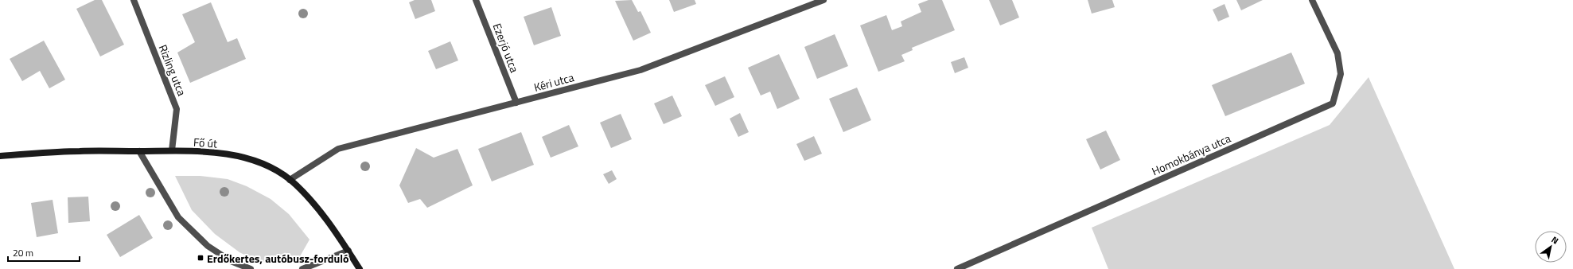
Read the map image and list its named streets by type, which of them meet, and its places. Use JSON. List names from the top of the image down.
{
  "streets": {
    "main road": ["Fő út"],
    "street": [
      "Ezerjó utca",
      "Rizling utca",
      "Kéri utca",
      "Homokbánya utca"
    ]
  },
  "crossings": [
    ["Ezerjó utca", "Kéri utca"],
    ["Rizling utca", "Fő út"],
    ["Kéri utca", "Fő út"]
  ],
  "places": {
    "transit": ["Erdőkertes, autóbusz-forduló"]
  },
  "scale_bar": "20 m",
  "north": "top right"
}
